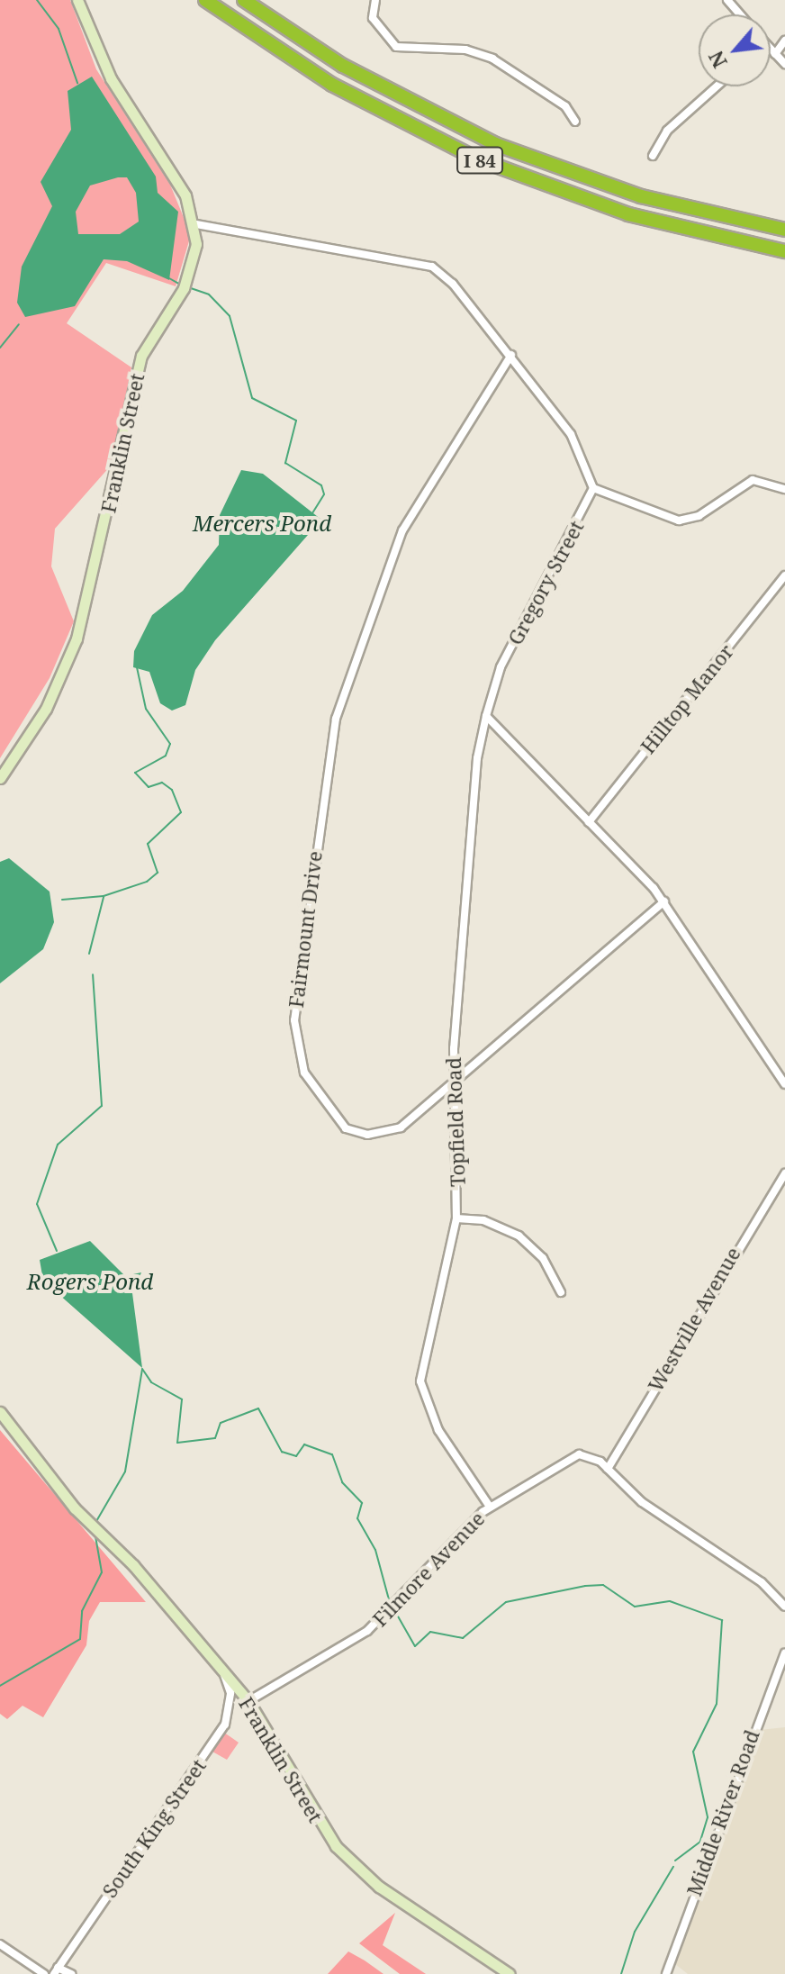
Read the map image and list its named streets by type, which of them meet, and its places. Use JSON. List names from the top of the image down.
{
  "streets": {
    "highway": ["I 84"],
    "main road": ["Franklin Street"],
    "street": [
      "Gregory Street",
      "Hilltop Manor",
      "Fairmount Drive",
      "Topfield Road",
      "Westville Avenue",
      "Filmore Avenue",
      "Middle River Road",
      "South King Street"
    ]
  },
  "crossings": [
    ["Franklin Street", "Filmore Avenue"],
    ["Franklin Street", "South King Street"],
    ["Gregory Street", "Topfield Road"],
    ["Fairmount Drive", "Topfield Road"],
    ["Topfield Road", "Filmore Avenue"],
    ["Westville Avenue", "Filmore Avenue"]
  ],
  "water": ["Mercers Pond", "Rogers Pond"],
  "north": "bottom left"
}
